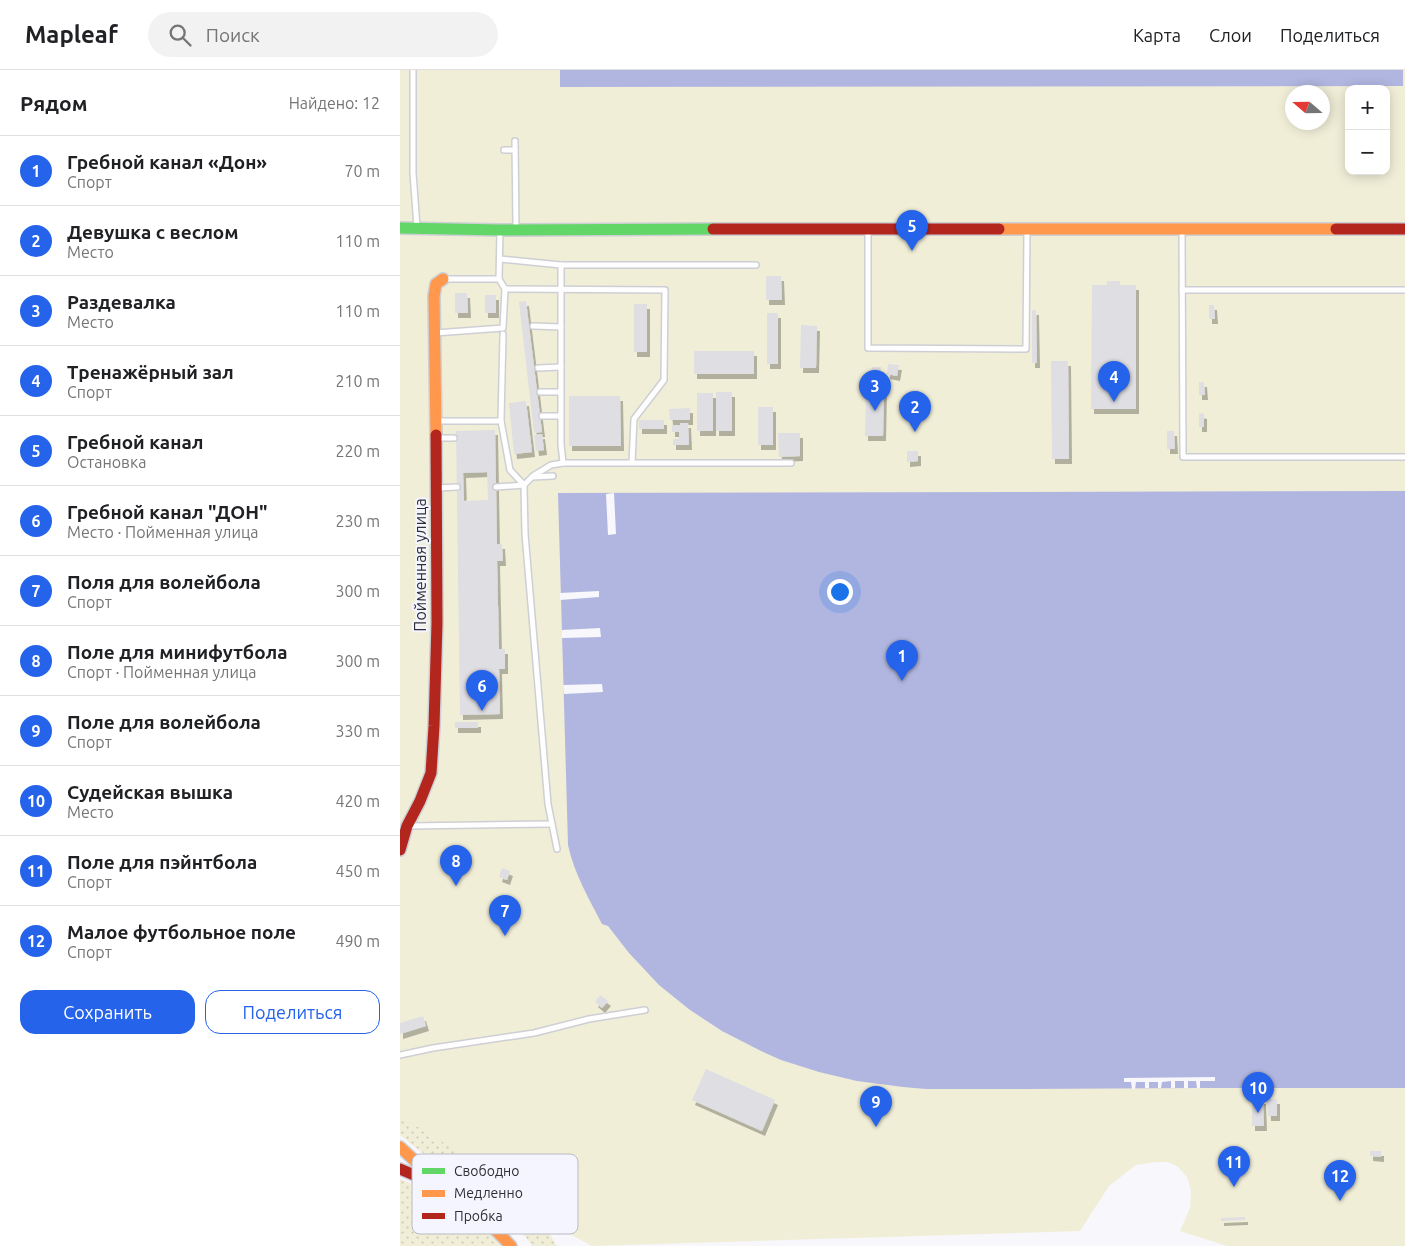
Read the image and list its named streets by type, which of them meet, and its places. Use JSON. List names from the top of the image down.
{
  "streets": {
    "street": ["Пойменная улица"]
  },
  "legend": ["Свободно", "Медленно", "Пробка"],
  "north": "left",
  "page": {
    "header": "Mapleaf",
    "search": "Поиск",
    "nav": ["Карта", "Слои", "Поделиться"],
    "heading": ["Рядом", "Найдено: 12"],
    "map_buttons": ["+", "−"],
    "list": [
      {
        "mark": "1",
        "name": "Гребной канал «Дон»",
        "note": "Спорт",
        "value": "70 m"
      },
      {
        "mark": "2",
        "name": "Девушка с веслом",
        "note": "Место",
        "value": "110 m"
      },
      {
        "mark": "3",
        "name": "Раздевалка",
        "note": "Место",
        "value": "110 m"
      },
      {
        "mark": "4",
        "name": "Тренажёрный зал",
        "note": "Спорт",
        "value": "210 m"
      },
      {
        "mark": "5",
        "name": "Гребной канал",
        "note": "Остановка",
        "value": "220 m"
      },
      {
        "mark": "6",
        "name": "Гребной канал \"ДОН\"",
        "note": "Место · Пойменная улица",
        "value": "230 m"
      },
      {
        "mark": "7",
        "name": "Поля для волейбола",
        "note": "Спорт",
        "value": "300 m"
      },
      {
        "mark": "8",
        "name": "Поле для минифутбола",
        "note": "Спорт · Пойменная улица",
        "value": "300 m"
      },
      {
        "mark": "9",
        "name": "Поле для волейбола",
        "note": "Спорт",
        "value": "330 m"
      },
      {
        "mark": "10",
        "name": "Судейская вышка",
        "note": "Место",
        "value": "420 m"
      },
      {
        "mark": "11",
        "name": "Поле для пэйнтбола",
        "note": "Спорт",
        "value": "450 m"
      },
      {
        "mark": "12",
        "name": "Малое футбольное поле",
        "note": "Спорт",
        "value": "490 m"
      }
    ],
    "pins": [
      "5",
      "4",
      "3",
      "2",
      "1",
      "6",
      "8",
      "7",
      "10",
      "9",
      "11",
      "12"
    ],
    "buttons": ["Сохранить", "Поделиться"]
  }
}
